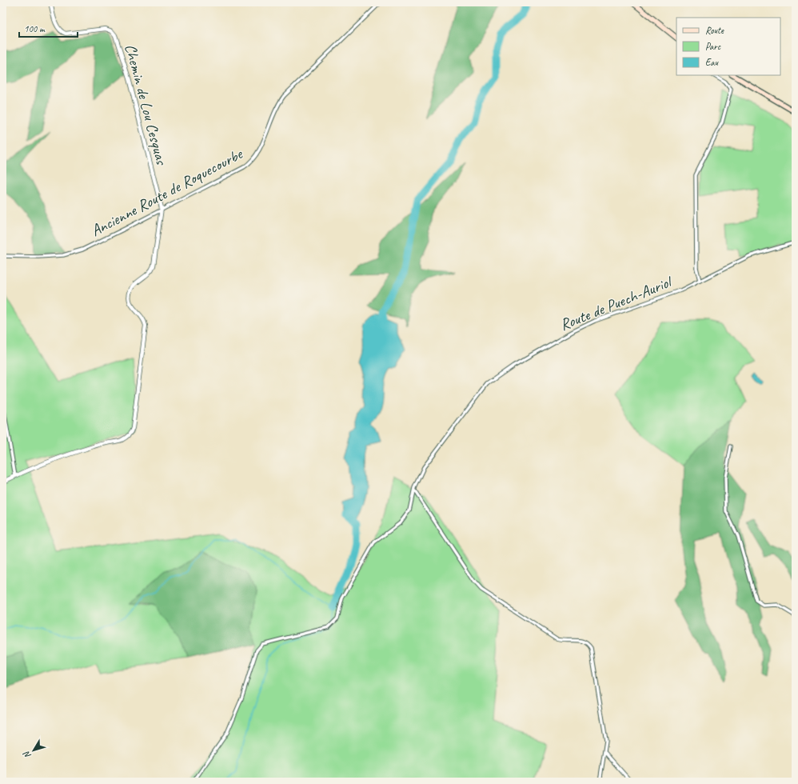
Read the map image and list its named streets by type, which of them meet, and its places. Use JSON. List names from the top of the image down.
{
  "streets": {
    "street": ["Chemin de Lou Cesquas", "Ancienne Route de Roquecourbe", "Route de Puech-Auriol"]
  },
  "crossings": [
    ["Chemin de Lou Cesquas", "Ancienne Route de Roquecourbe"]
  ],
  "legend": ["Route", "Parc", "Eau"],
  "scale_bar": "100 m",
  "north": "bottom left"
}
